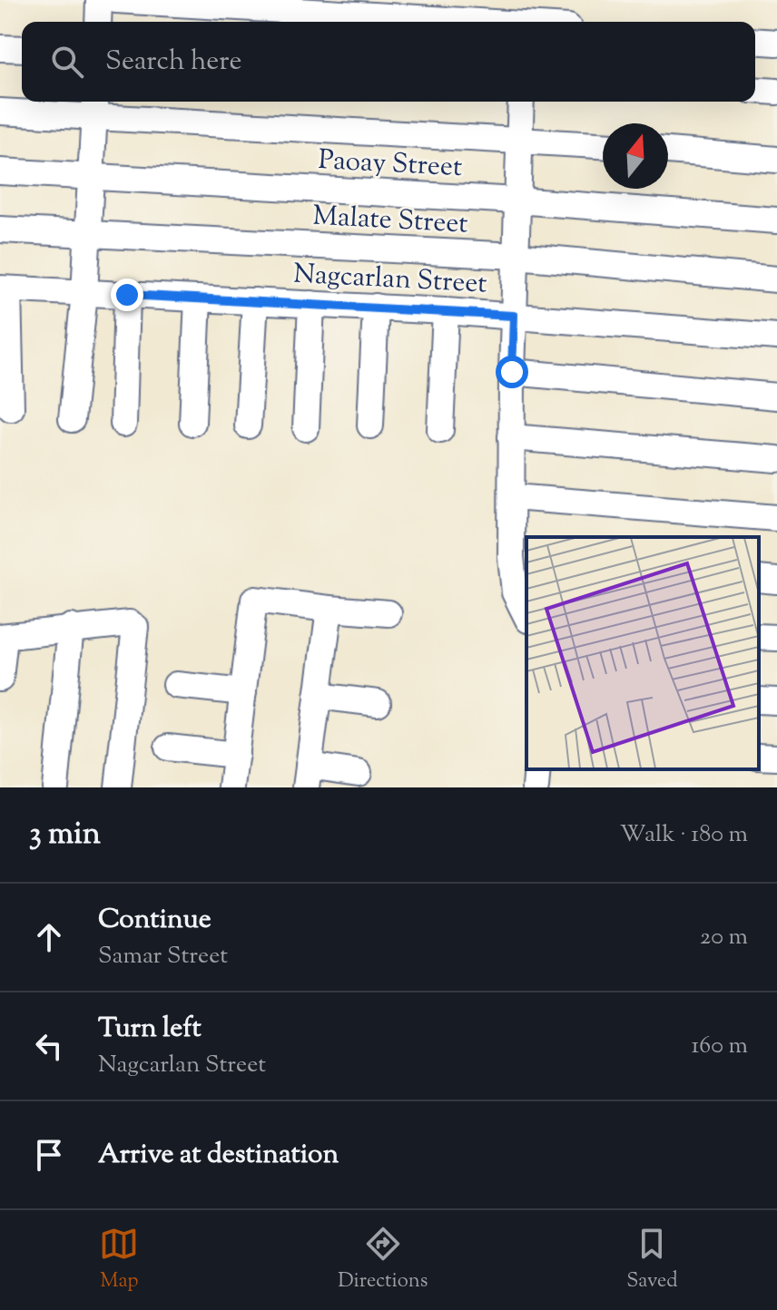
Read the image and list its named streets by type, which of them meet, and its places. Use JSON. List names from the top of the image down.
{
  "streets": {
    "street": ["Paoay Street", "Malate Street", "Nagcarlan Street"]
  },
  "north": "top",
  "page": {
    "search": "Search here",
    "heading": ["3 min", "Walk · 180 m"],
    "list": [
      ["Continue", "Samar Street", "20 m"],
      ["Turn left", "Nagcarlan Street", "160 m"],
      "Arrive at destination"
    ],
    "nav": ["Map", "Directions", "Saved"]
  }
}
